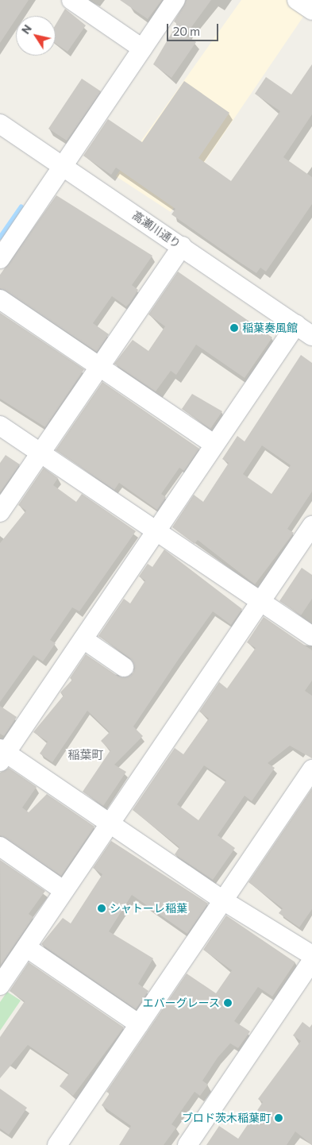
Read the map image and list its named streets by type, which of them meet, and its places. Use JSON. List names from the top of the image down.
{
  "streets": {
    "street": ["高瀬川通り"]
  },
  "districts": ["稲葉町"],
  "places": [
    "稲葉奏風館",
    "シャトーレ稲葉",
    "エバーグレース",
    "ブロド茨木稲葉町"
  ],
  "scale_bar": "20 m",
  "north": "top left"
}
